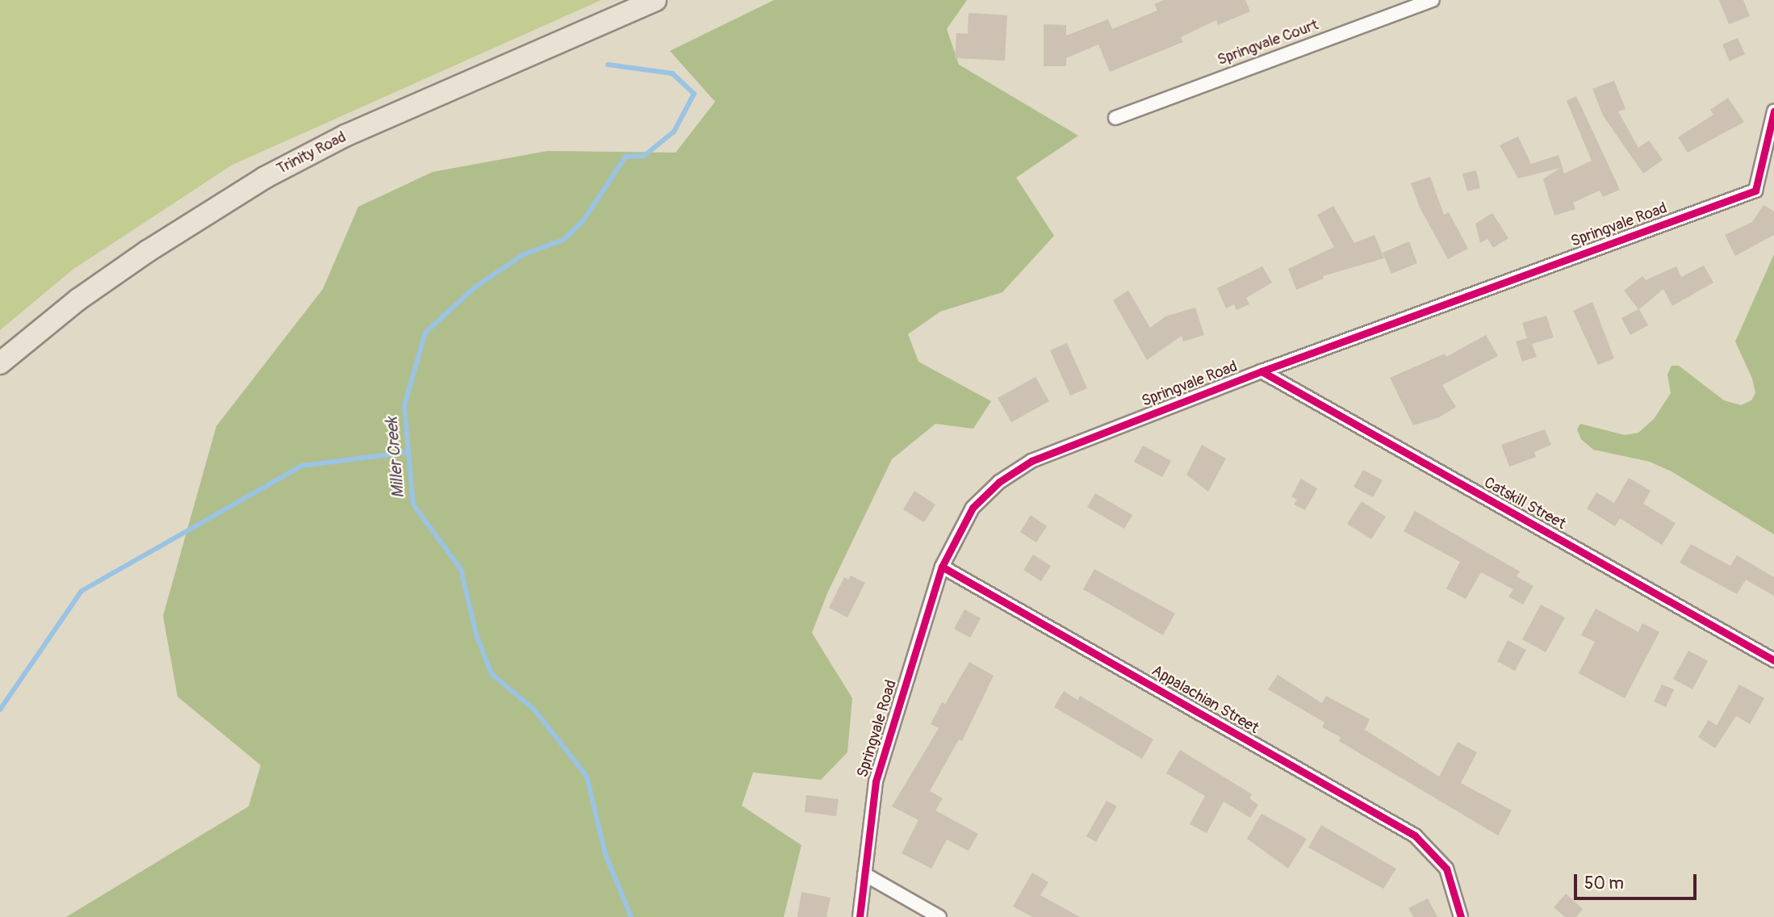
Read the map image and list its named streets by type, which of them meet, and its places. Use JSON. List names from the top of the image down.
{
  "streets": {
    "highway": ["Trinity Road"],
    "street": [
      "Springvale Court",
      "Springvale Road",
      "Catskill Street",
      "Appalachian Street"
    ]
  },
  "crossings": [
    ["Springvale Road", "Catskill Street"],
    ["Springvale Road", "Appalachian Street"]
  ],
  "water": ["Miller Creek"],
  "scale_bar": "50 m"
}
